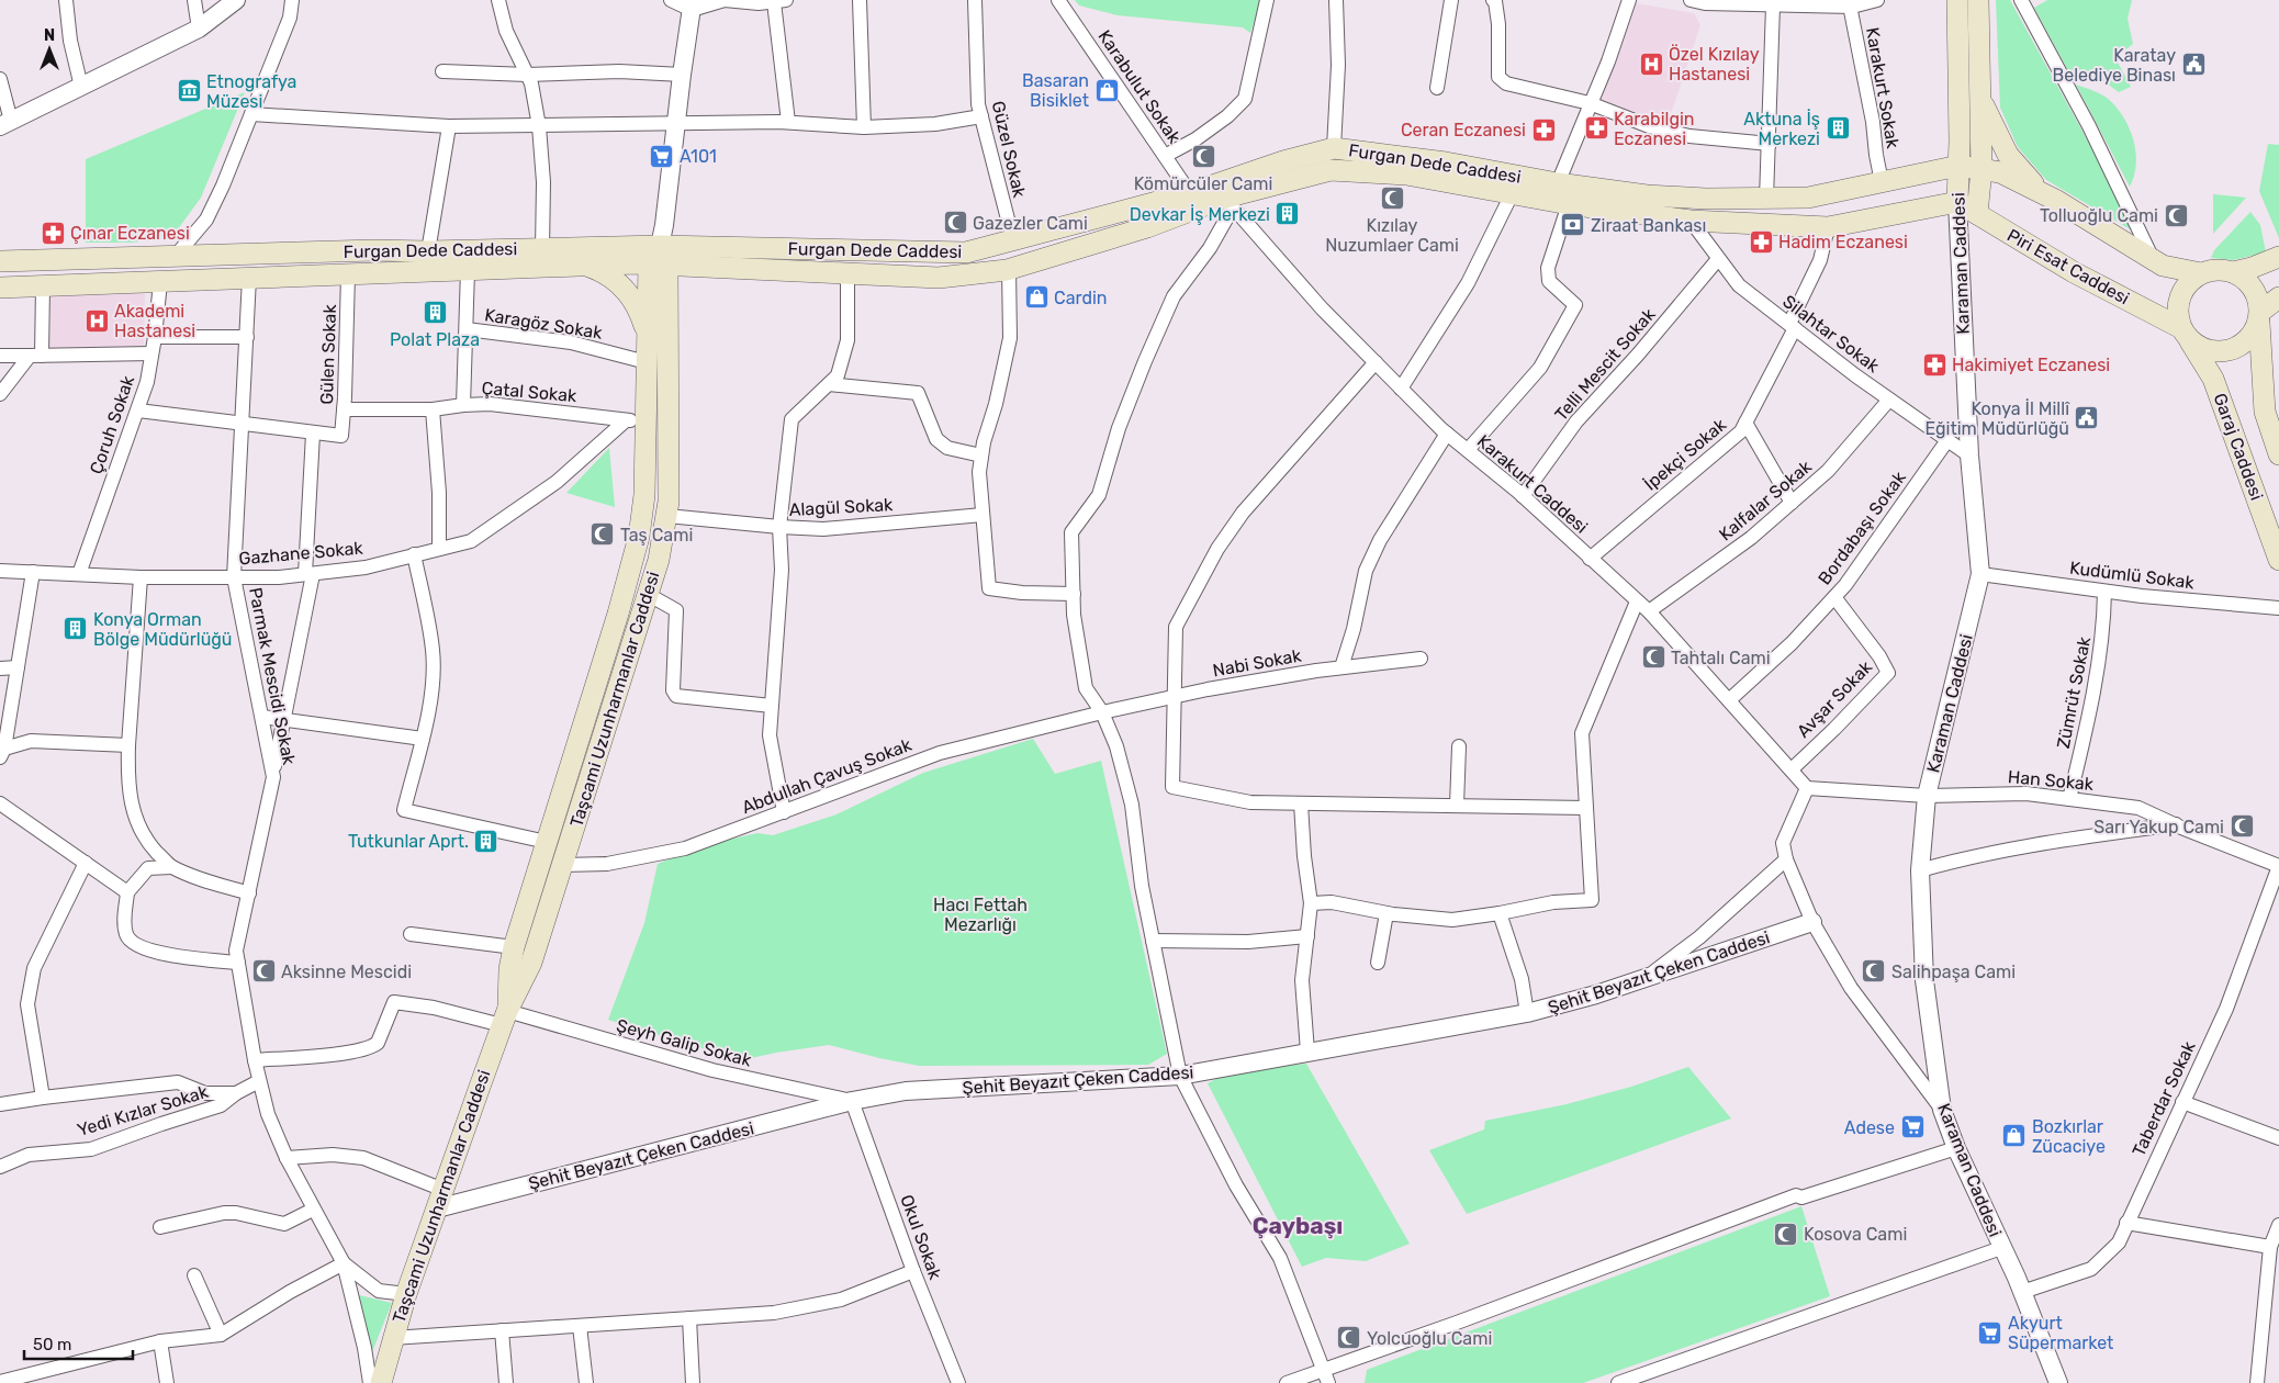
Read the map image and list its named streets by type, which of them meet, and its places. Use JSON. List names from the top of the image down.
{
  "streets": {
    "main road": [
      "Furgan Dede Caddesi",
      "Karaman Caddesi",
      "Piri Esat Caddesi",
      "Garaj Caddesi",
      "Taşcami Uzunharmanlar Caddesi"
    ],
    "street": [
      "Karabulut Sokak",
      "Karakurt Sokak",
      "Güzel Sokak",
      "Karagöz Sokak",
      "Silahtar Sokak",
      "Gülen Sokak",
      "Telli Mescit Sokak",
      "Çatal Sokak",
      "Çoruh Sokak",
      "İpekçi Sokak",
      "Karakurt Caddesi",
      "Kalfalar Sokak",
      "Alagül Sokak",
      "Bordabaşı Sokak",
      "Gazhane Sokak",
      "Kudümlü Sokak",
      "Nabi Sokak",
      "Parmak Mescidi Sokak",
      "Zümrüt Sokak",
      "Avşar Sokak",
      "Abdullah Çavuş Sokak",
      "Han Sokak",
      "Şehit Beyazıt Çeken Caddesi",
      "Şeyh Galip Sokak",
      "Taberdar Sokak",
      "Yedi Kızlar Sokak",
      "Okul Sokak"
    ]
  },
  "crossings": [
    ["Karabulut Sokak", "Furgan Dede Caddesi"],
    ["Karakurt Sokak", "Furgan Dede Caddesi"],
    ["Güzel Sokak", "Furgan Dede Caddesi"],
    ["Furgan Dede Caddesi", "Karaman Caddesi"],
    ["Furgan Dede Caddesi", "Piri Esat Caddesi"],
    ["Furgan Dede Caddesi", "Silahtar Sokak"],
    ["Furgan Dede Caddesi", "Gülen Sokak"],
    ["Furgan Dede Caddesi", "Çoruh Sokak"],
    ["Furgan Dede Caddesi", "İpekçi Sokak"],
    ["Furgan Dede Caddesi", "Karakurt Caddesi"],
    ["Furgan Dede Caddesi", "Parmak Mescidi Sokak"],
    ["Furgan Dede Caddesi", "Taşcami Uzunharmanlar Caddesi"],
    ["Karaman Caddesi", "Piri Esat Caddesi"],
    ["Karaman Caddesi", "Silahtar Sokak"],
    ["Karaman Caddesi", "Kudümlü Sokak"],
    ["Karaman Caddesi", "Han Sokak"],
    ["Karaman Caddesi", "Taberdar Sokak"],
    ["Piri Esat Caddesi", "Garaj Caddesi"],
    ["Karagöz Sokak", "Taşcami Uzunharmanlar Caddesi"],
    ["Silahtar Sokak", "Telli Mescit Sokak"],
    ["Silahtar Sokak", "İpekçi Sokak"],
    ["Silahtar Sokak", "Kalfalar Sokak"],
    ["Silahtar Sokak", "Bordabaşı Sokak"],
    ["Gülen Sokak", "Çatal Sokak"],
    ["Telli Mescit Sokak", "Karakurt Caddesi"],
    ["Çatal Sokak", "Gazhane Sokak"],
    ["Çatal Sokak", "Taşcami Uzunharmanlar Caddesi"],
    ["Çoruh Sokak", "Gazhane Sokak"],
    ["İpekçi Sokak", "Karakurt Caddesi"],
    ["Karakurt Caddesi", "Kalfalar Sokak"],
    ["Karakurt Caddesi", "Bordabaşı Sokak"],
    ["Karakurt Caddesi", "Avşar Sokak"],
    ["Karakurt Caddesi", "Han Sokak"],
    ["Alagül Sokak", "Taşcami Uzunharmanlar Caddesi"],
    ["Bordabaşı Sokak", "Avşar Sokak"],
    ["Gazhane Sokak", "Parmak Mescidi Sokak"],
    ["Gazhane Sokak", "Taşcami Uzunharmanlar Caddesi"],
    ["Kudümlü Sokak", "Zümrüt Sokak"],
    ["Nabi Sokak", "Abdullah Çavuş Sokak"],
    ["Parmak Mescidi Sokak", "Şeyh Galip Sokak"],
    ["Parmak Mescidi Sokak", "Yedi Kızlar Sokak"],
    ["Zümrüt Sokak", "Han Sokak"],
    ["Taşcami Uzunharmanlar Caddesi", "Abdullah Çavuş Sokak"],
    ["Taşcami Uzunharmanlar Caddesi", "Şehit Beyazıt Çeken Caddesi"],
    ["Taşcami Uzunharmanlar Caddesi", "Şeyh Galip Sokak"],
    ["Han Sokak", "Taberdar Sokak"],
    ["Şehit Beyazıt Çeken Caddesi", "Şeyh Galip Sokak"],
    ["Şehit Beyazıt Çeken Caddesi", "Okul Sokak"],
    ["Şeyh Galip Sokak", "Okul Sokak"]
  ],
  "districts": ["Çaybaşı"],
  "parks": ["Hacı Fettah Mezarlığı"],
  "places": {
    "hospital": ["Özel Kızılay Hastanesi", "Akademi Hastanesi"],
    "public building": ["Karatay Belediye Binası", "Konya İl Millî Eğitim Müdürlüğü"],
    "shop": ["Basaran Bisiklet", "Cardin", "Bozkırlar Zücaciye"],
    "museum": ["Etnografya Müzesi"],
    "pharmacy": [
      "Karabilgin Eczanesi",
      "Ceran Eczanesi",
      "Çınar Eczanesi",
      "Hadim Eczanesi",
      "Hakimiyet Eczanesi"
    ],
    "building": [
      "Aktuna İş Merkezi",
      "Devkar İş Merkezi",
      "Polat Plaza",
      "Konya Orman Bölge Müdürlüğü",
      "Tutkunlar Aprt."
    ],
    "supermarket": ["A101", "Adese", "Akyurt Süpermarket"],
    "mosque": [
      "Kömürcüler Cami",
      "Kızılay Nuzumlaer Cami",
      "Tolluoğlu Cami",
      "Gazezler Cami",
      "Taş Cami",
      "Tahtalı Cami",
      "Sarı Yakup Cami",
      "Aksinne Mescidi",
      "Salihpaşa Cami",
      "Kosova Cami",
      "Yolcuoğlu Cami"
    ],
    "bank": ["Ziraat Bankası"]
  },
  "scale_bar": "50 m",
  "north": "top"
}
